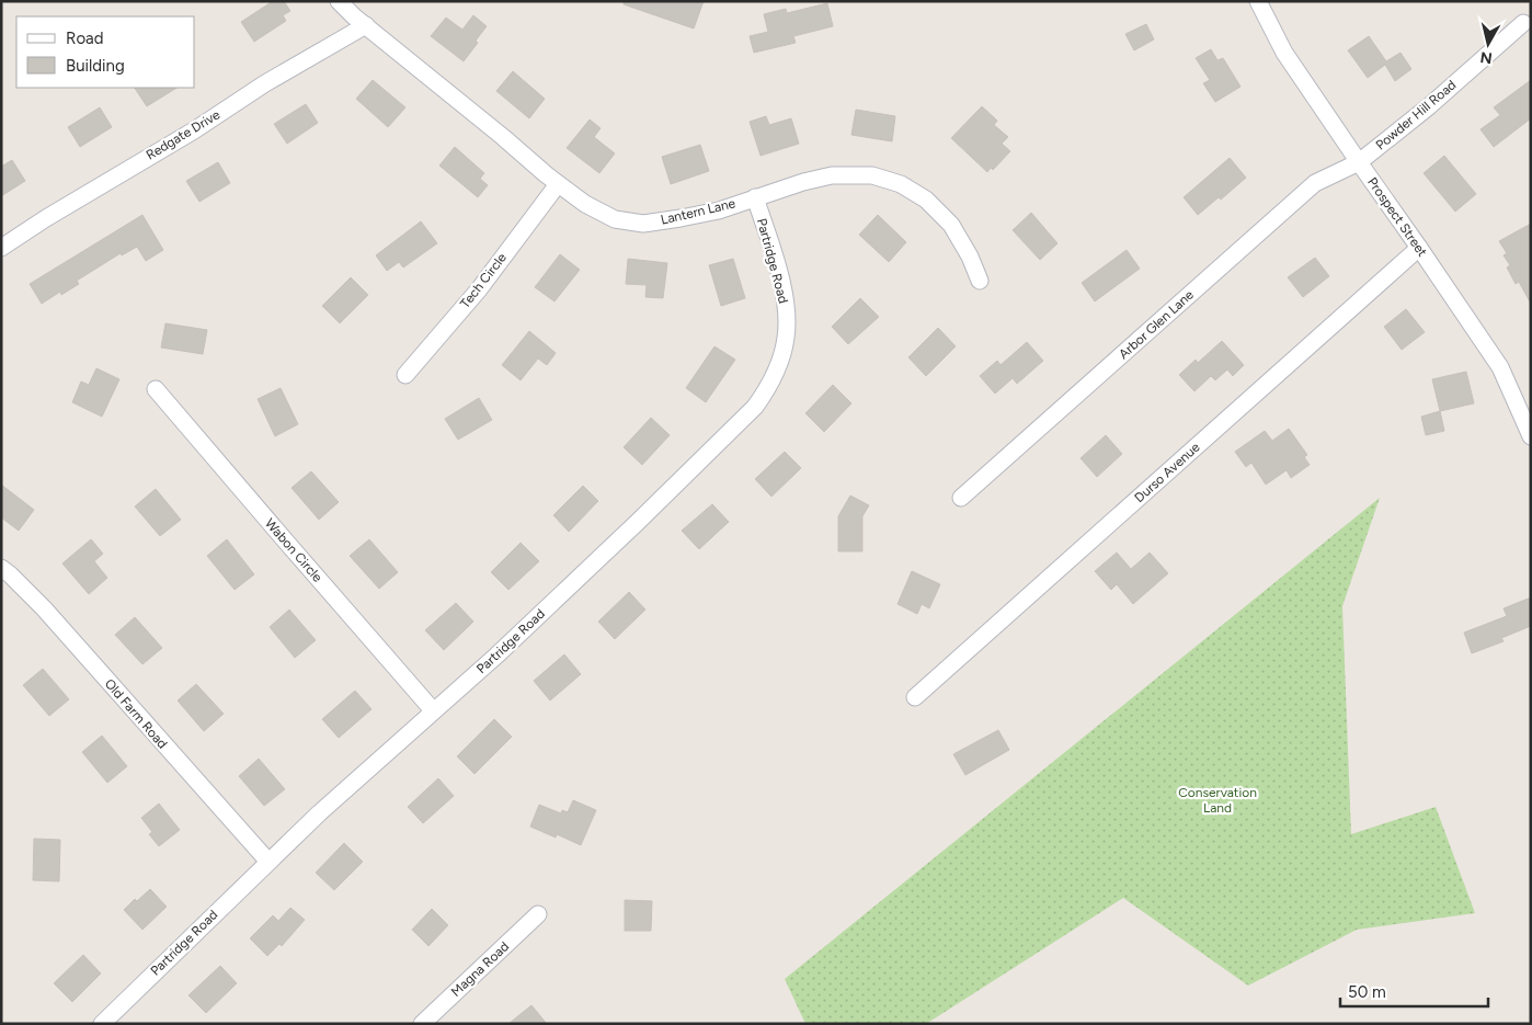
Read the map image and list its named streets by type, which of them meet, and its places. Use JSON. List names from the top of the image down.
{
  "streets": {
    "street": [
      "Powder Hill Road",
      "Redgate Drive",
      "Lantern Lane",
      "Prospect Street",
      "Partridge Road",
      "Tech Circle",
      "Arbor Glen Lane",
      "Durso Avenue",
      "Wabon Circle",
      "Old Farm Road",
      "Magna Road"
    ]
  },
  "crossings": [
    ["Powder Hill Road", "Prospect Street"],
    ["Powder Hill Road", "Arbor Glen Lane"],
    ["Redgate Drive", "Lantern Lane"],
    ["Lantern Lane", "Partridge Road"],
    ["Lantern Lane", "Tech Circle"],
    ["Prospect Street", "Arbor Glen Lane"],
    ["Prospect Street", "Durso Avenue"],
    ["Partridge Road", "Wabon Circle"],
    ["Partridge Road", "Old Farm Road"]
  ],
  "parks": ["Conservation Land"],
  "legend": ["Road", "Building"],
  "scale_bar": "50 m",
  "north": "bottom"
}
